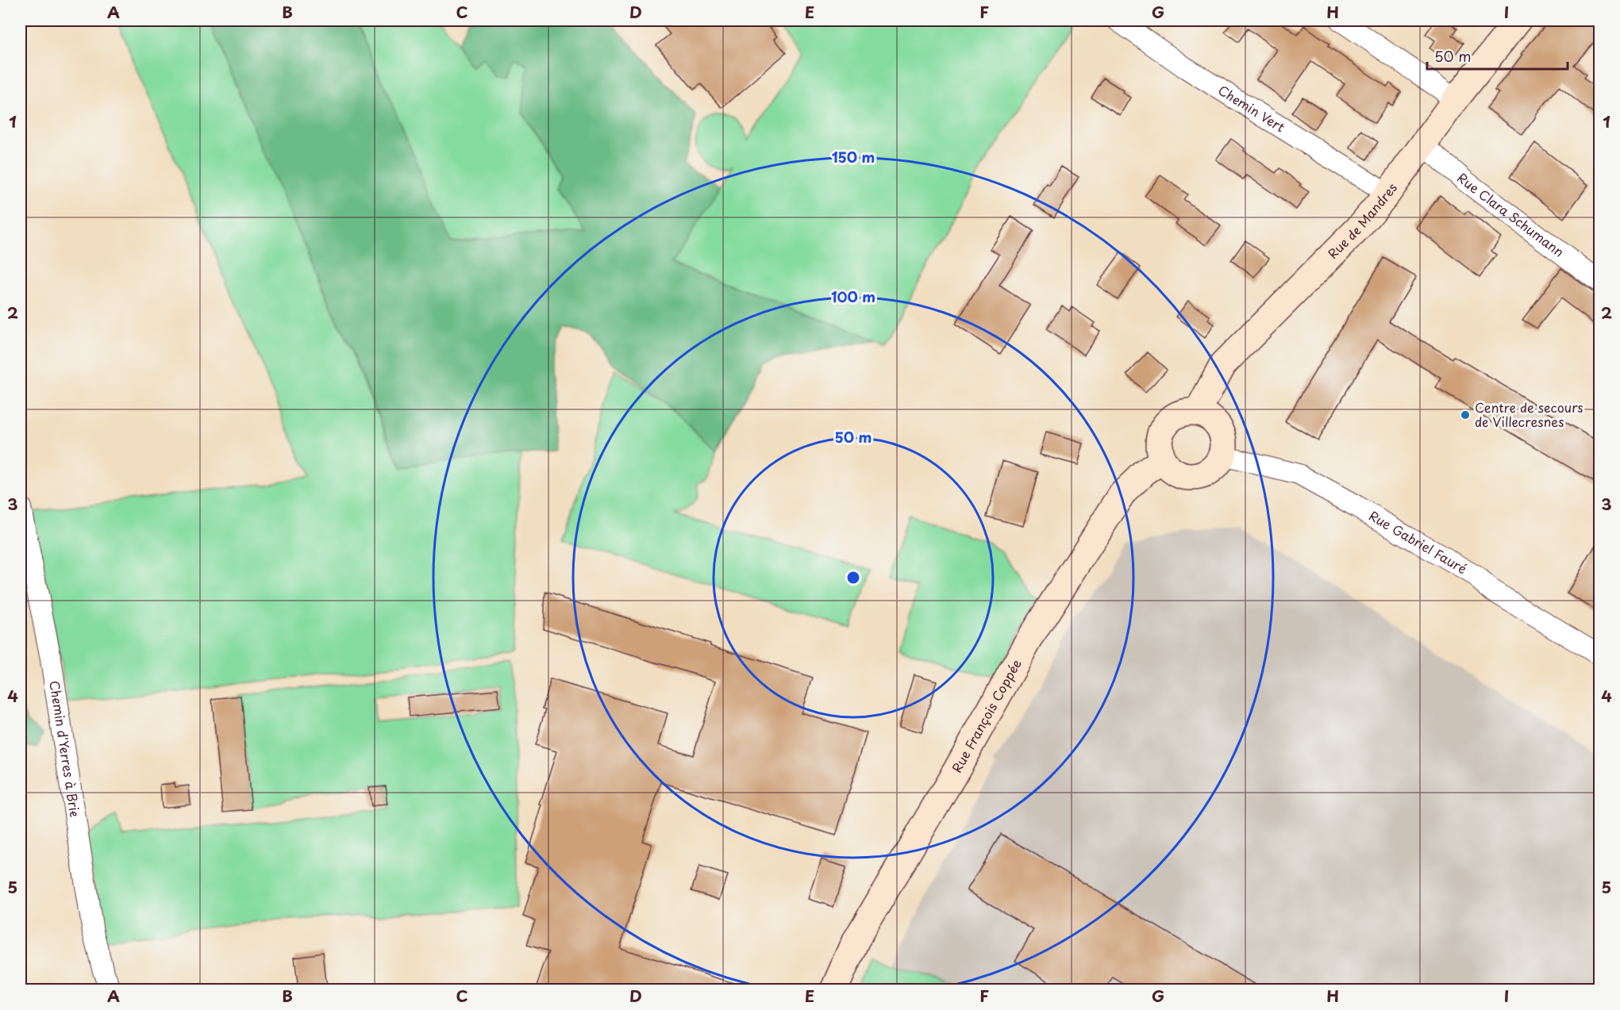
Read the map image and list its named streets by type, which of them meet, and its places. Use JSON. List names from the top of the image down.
{
  "streets": {
    "street": [
      "Chemin Vert",
      "Rue Clara Schumann",
      "Rue de Mandres",
      "Rue Gabriel Fauré",
      "Rue François Coppée",
      "Chemin d'Yerres à Brie"
    ]
  },
  "crossings": [
    ["Chemin Vert", "Rue de Mandres"],
    ["Rue Clara Schumann", "Rue de Mandres"],
    ["Rue de Mandres", "Rue Gabriel Fauré"],
    ["Rue de Mandres", "Rue François Coppée"],
    ["Rue Gabriel Fauré", "Rue François Coppée"]
  ],
  "places": ["Centre de secours de Villecresnes"],
  "scale_bar": "50 m",
  "grid": {
    "columns": [
      "A",
      "B",
      "C",
      "D",
      "E",
      "F",
      "G",
      "H",
      "I"
    ],
    "rows": [
      "1",
      "2",
      "3",
      "4",
      "5"
    ]
  },
  "rings": ["150 m", "100 m", "50 m"]
}
